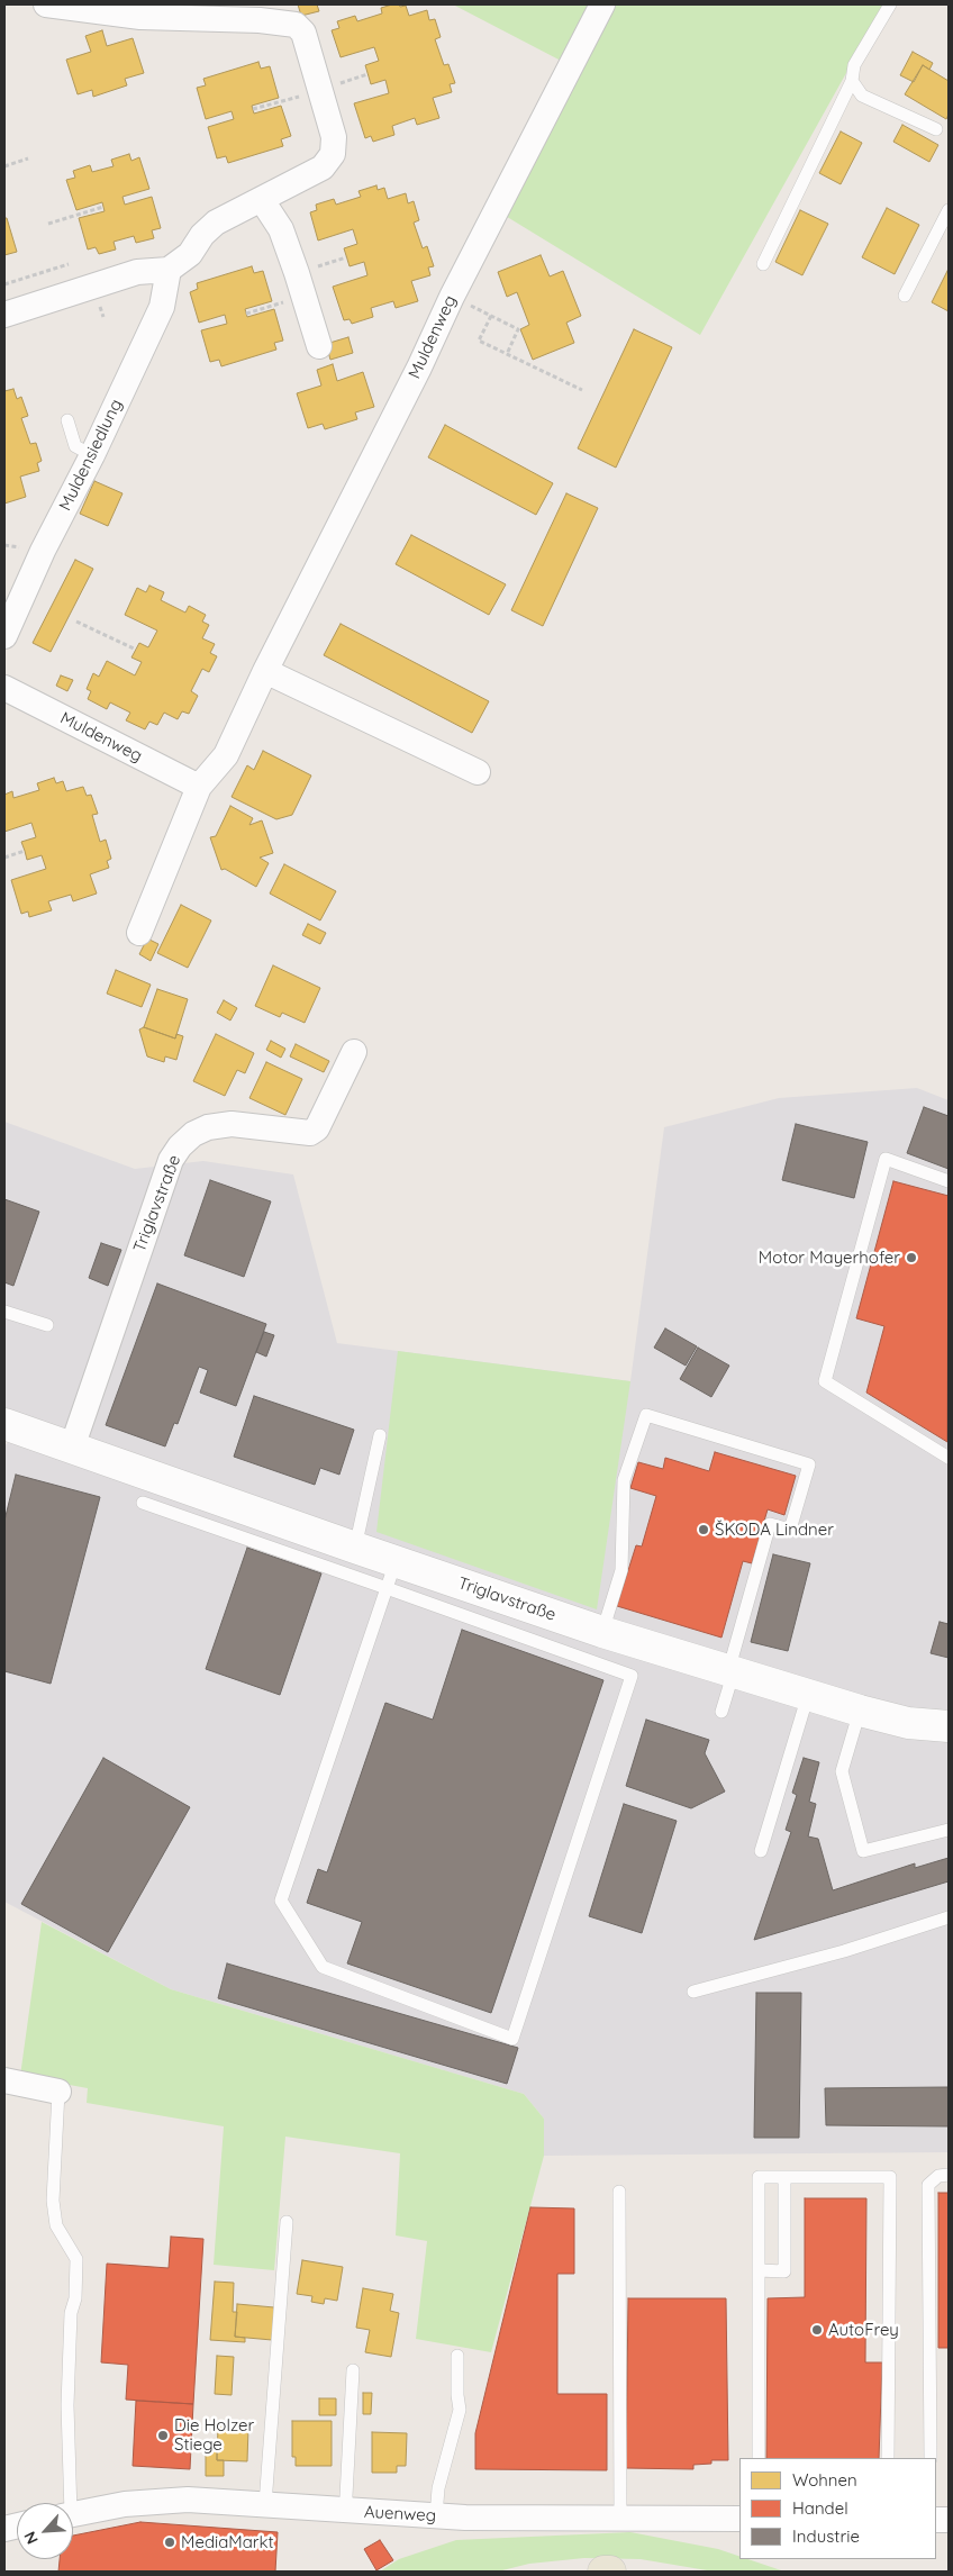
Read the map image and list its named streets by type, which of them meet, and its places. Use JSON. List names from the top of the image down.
{
  "streets": {
    "street": [
      "Muldenweg",
      "Muldensiedlung",
      "Triglavstraße",
      "Auenweg"
    ]
  },
  "places": [
    "Motor Mayerhofer",
    "ŠKODA Lindner",
    "AutoFrey",
    "Die Holzer Stiege",
    "MediaMarkt"
  ],
  "legend": ["Wohnen", "Handel", "Industrie"],
  "north": "bottom left"
}
